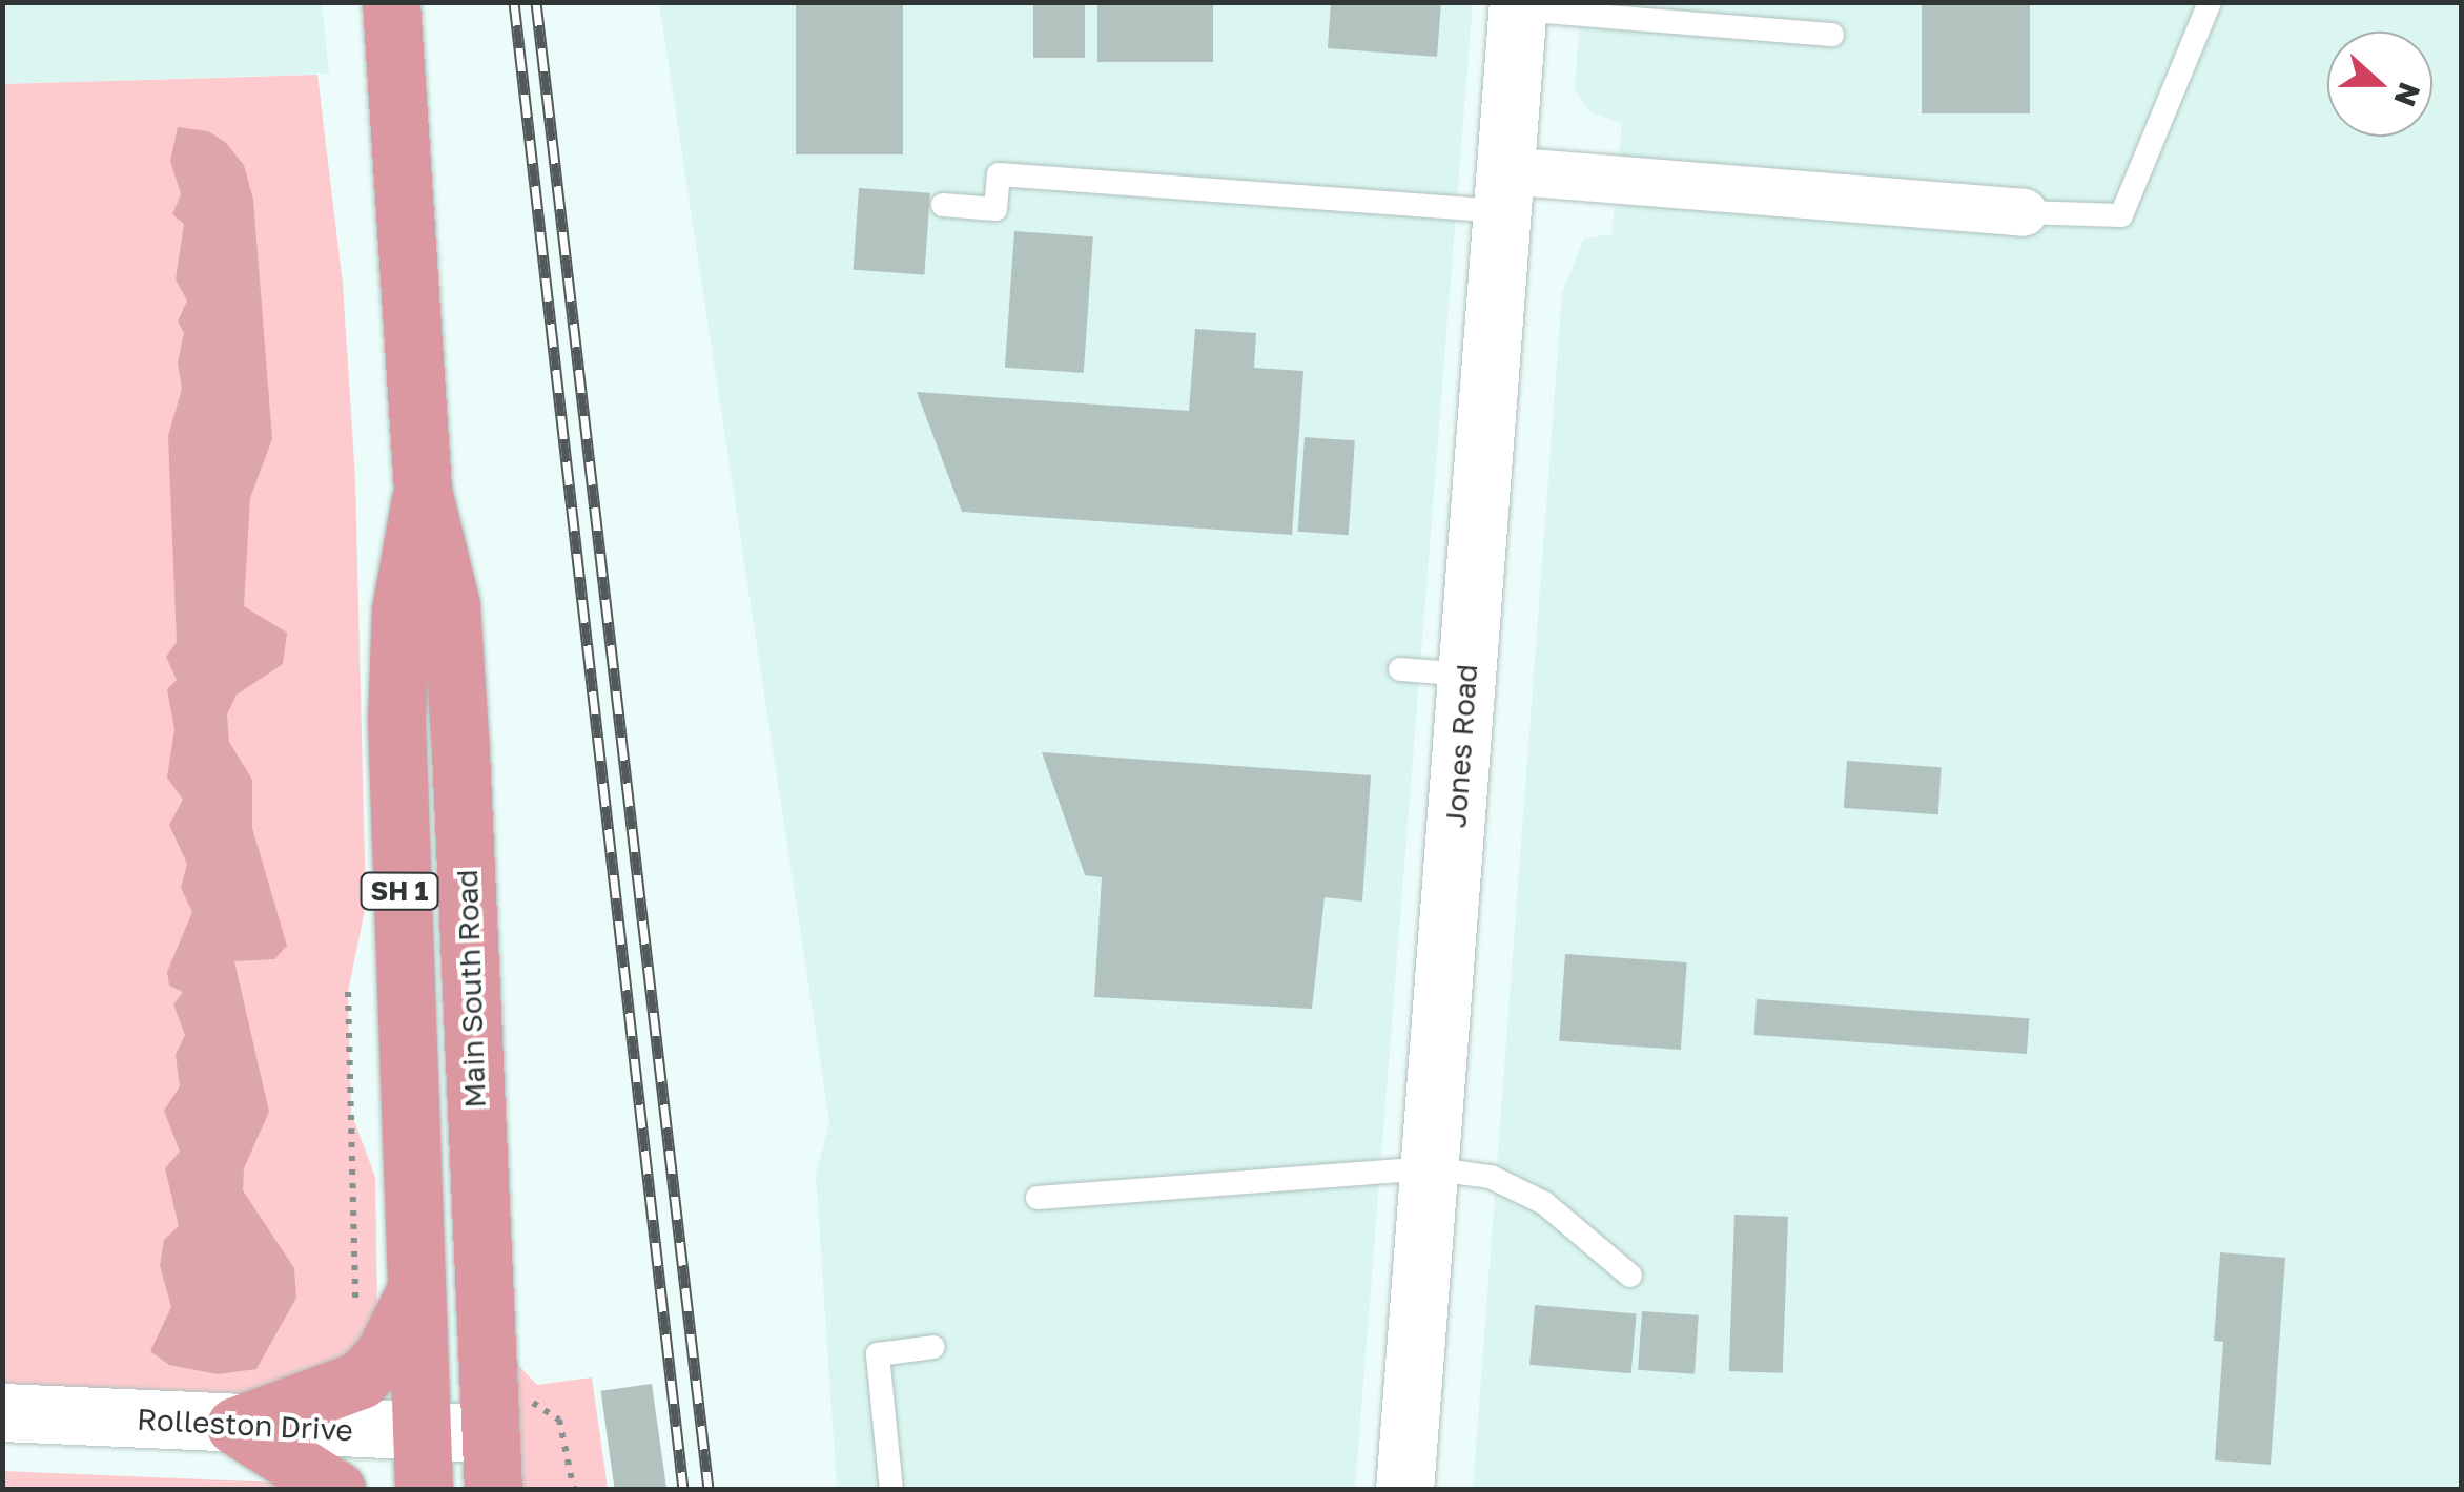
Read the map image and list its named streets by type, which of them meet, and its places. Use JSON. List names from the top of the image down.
{
  "streets": {
    "highway": ["SH 1", "Main South Road"],
    "main road": ["Jones Road", "Rolleston Drive"]
  },
  "crossings": [
    ["Main South Road", "Rolleston Drive"]
  ],
  "north": "right"
}
